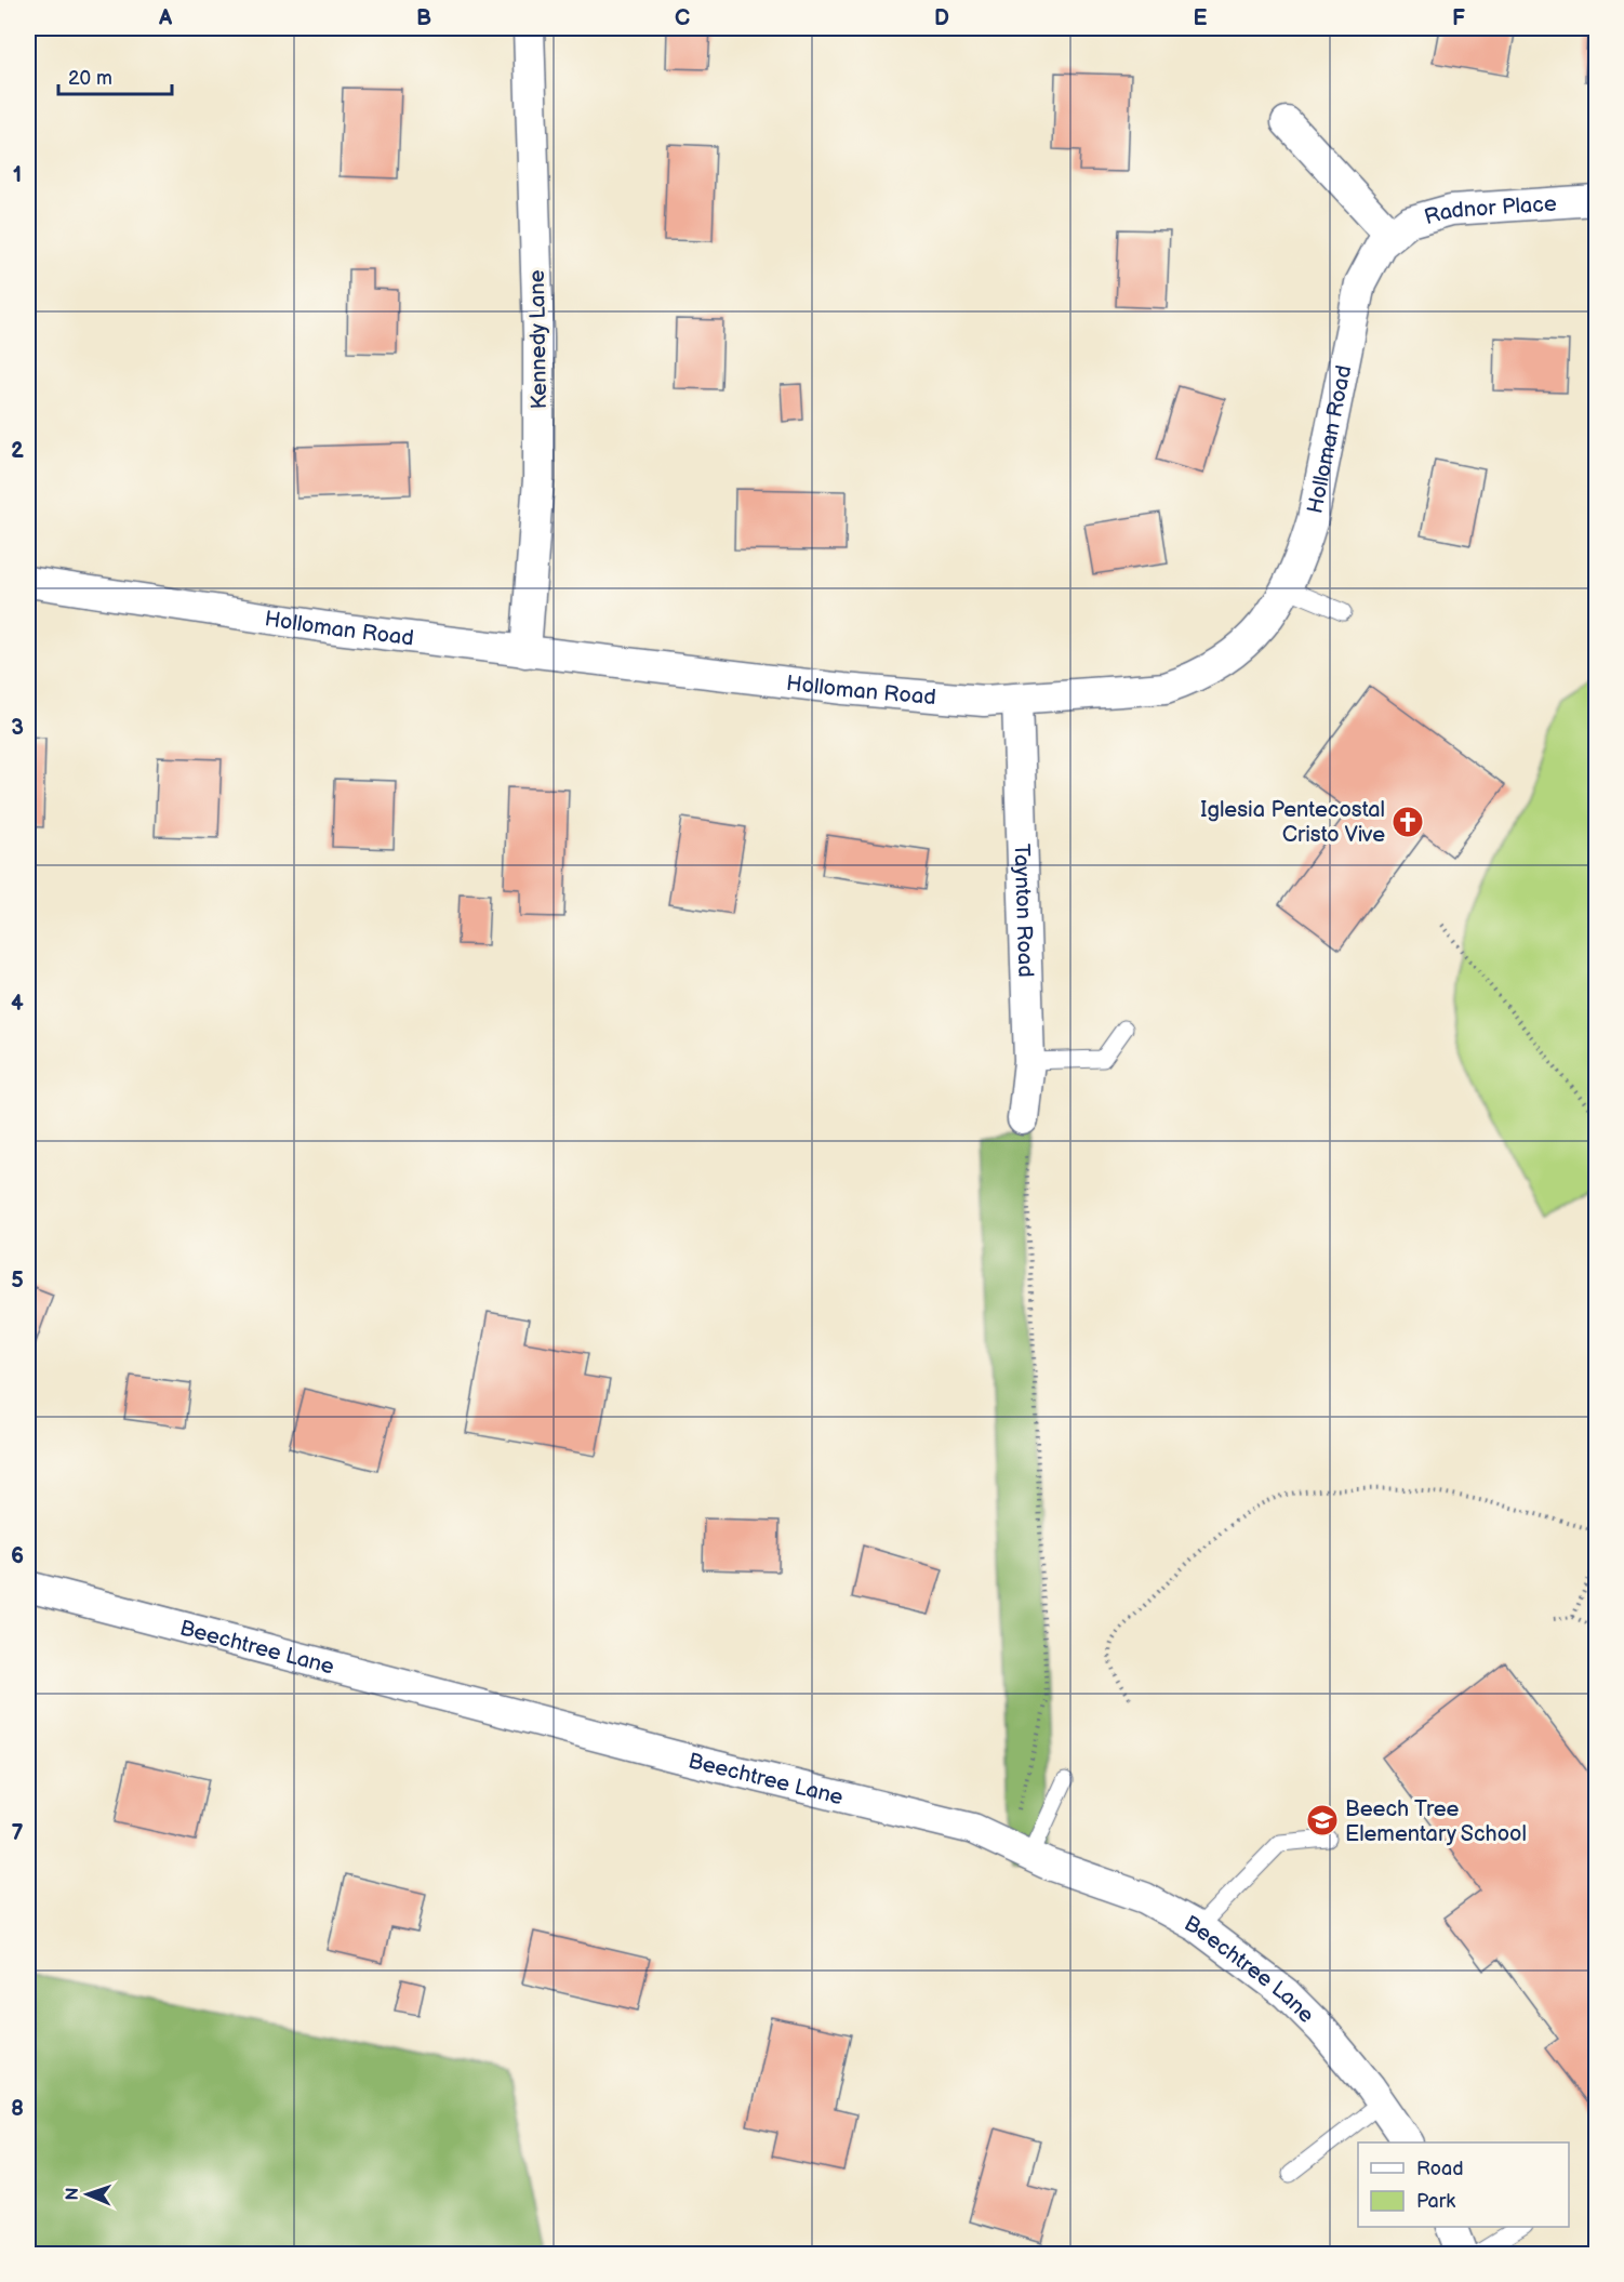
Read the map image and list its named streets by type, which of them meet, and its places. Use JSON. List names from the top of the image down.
{
  "streets": {
    "street": [
      "Radnor Place",
      "Kennedy Lane",
      "Holloman Road",
      "Taynton Road",
      "Beechtree Lane"
    ]
  },
  "crossings": [
    ["Radnor Place", "Holloman Road"],
    ["Kennedy Lane", "Holloman Road"],
    ["Holloman Road", "Taynton Road"]
  ],
  "places": {
    "church": ["Iglesia Pentecostal Cristo Vive"],
    "school or university": ["Beech Tree Elementary School"]
  },
  "legend": ["Road", "Park"],
  "scale_bar": "20 m",
  "north": "left",
  "grid": {
    "columns": [
      "A",
      "B",
      "C",
      "D",
      "E",
      "F"
    ],
    "rows": [
      "1",
      "2",
      "3",
      "4",
      "5",
      "6",
      "7",
      "8"
    ]
  }
}
